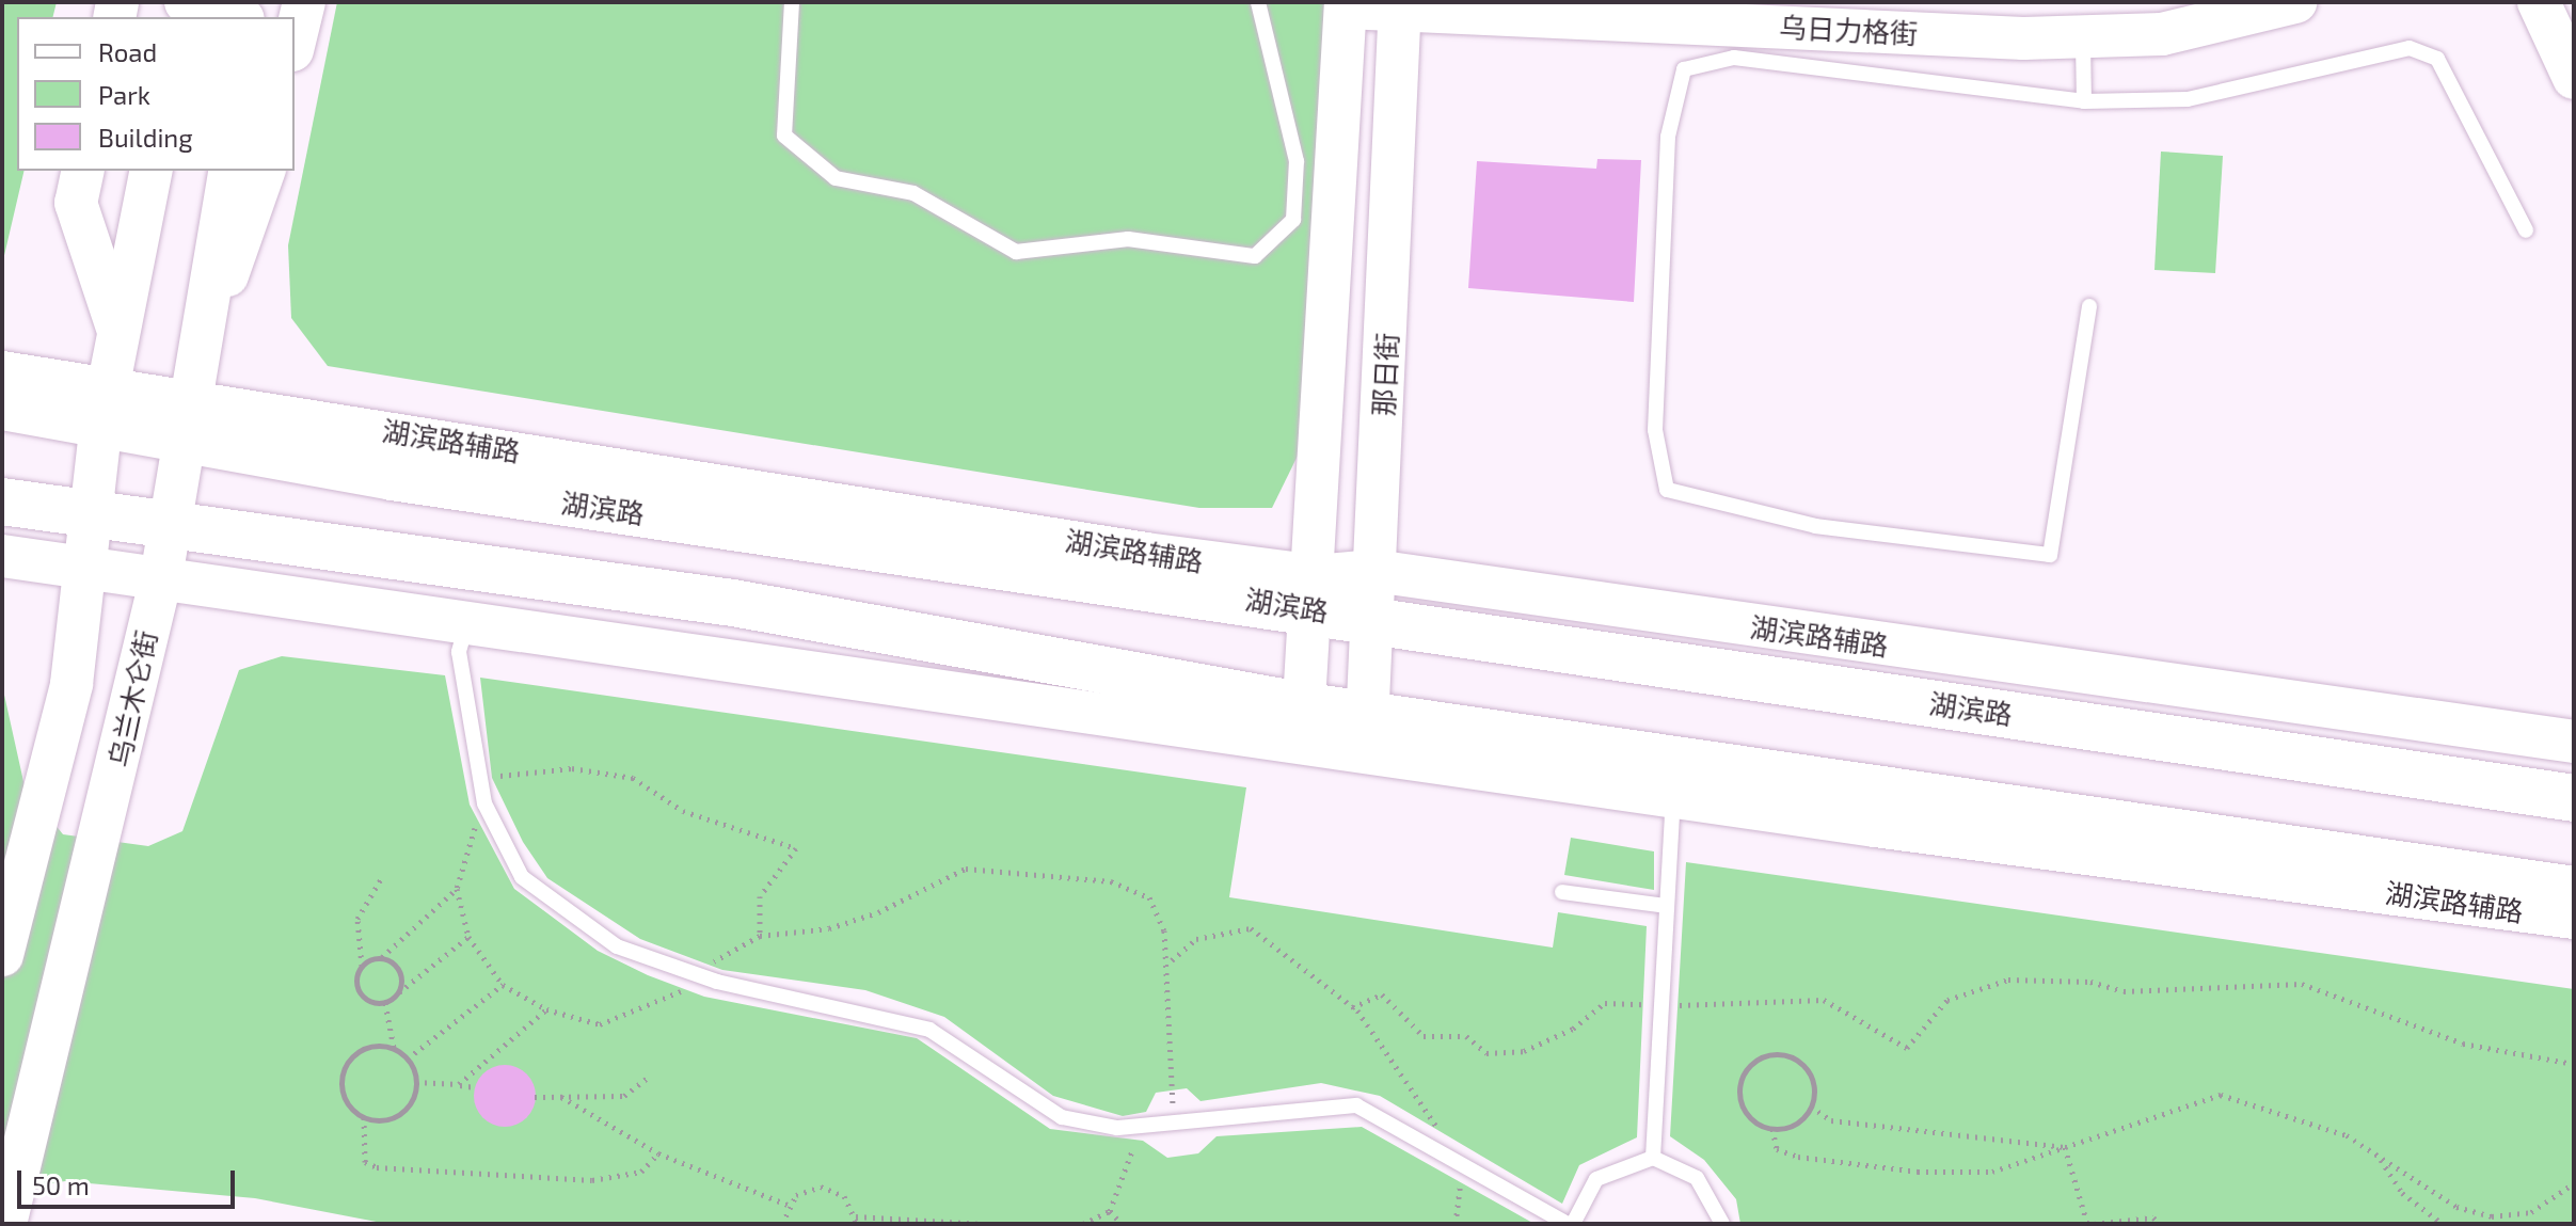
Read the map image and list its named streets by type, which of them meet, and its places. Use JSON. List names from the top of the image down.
{
  "streets": {
    "main road": ["湖滨路"],
    "street": [
      "乌日力格街",
      "那日街",
      "湖滨路辅路",
      "乌兰木仑街"
    ]
  },
  "crossings": [
    ["乌日力格街", "那日街"],
    ["那日街", "湖滨路辅路"],
    ["那日街", "湖滨路"],
    ["湖滨路辅路", "湖滨路"],
    ["湖滨路", "乌兰木仑街"]
  ],
  "legend": ["Road", "Park", "Building"],
  "scale_bar": "50 m"
}
